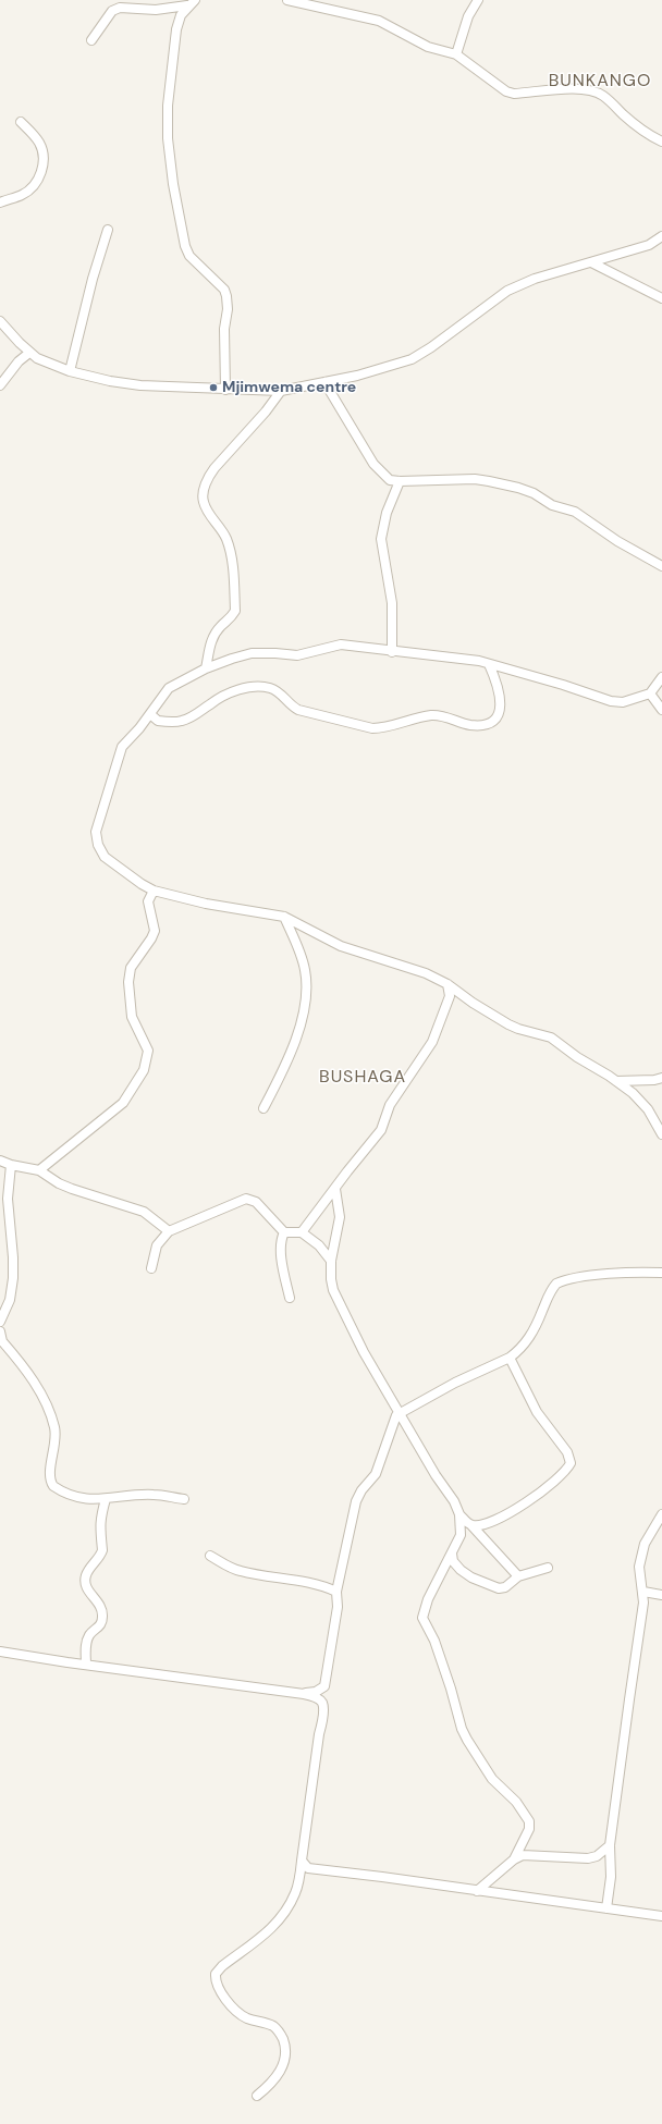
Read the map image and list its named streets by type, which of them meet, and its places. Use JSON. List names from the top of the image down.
{
  "districts": ["BUNKANGO", "BUSHAGA"],
  "places": ["Mjimwema centre"]
}
